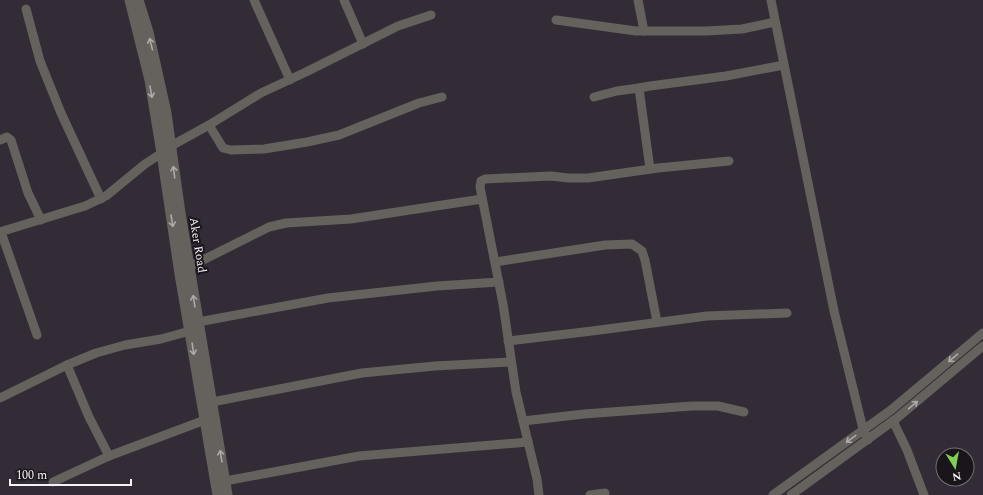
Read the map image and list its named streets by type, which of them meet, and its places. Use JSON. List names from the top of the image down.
{
  "streets": {
    "street": ["Aker Road"]
  },
  "scale_bar": "100 m",
  "north": "bottom"
}
